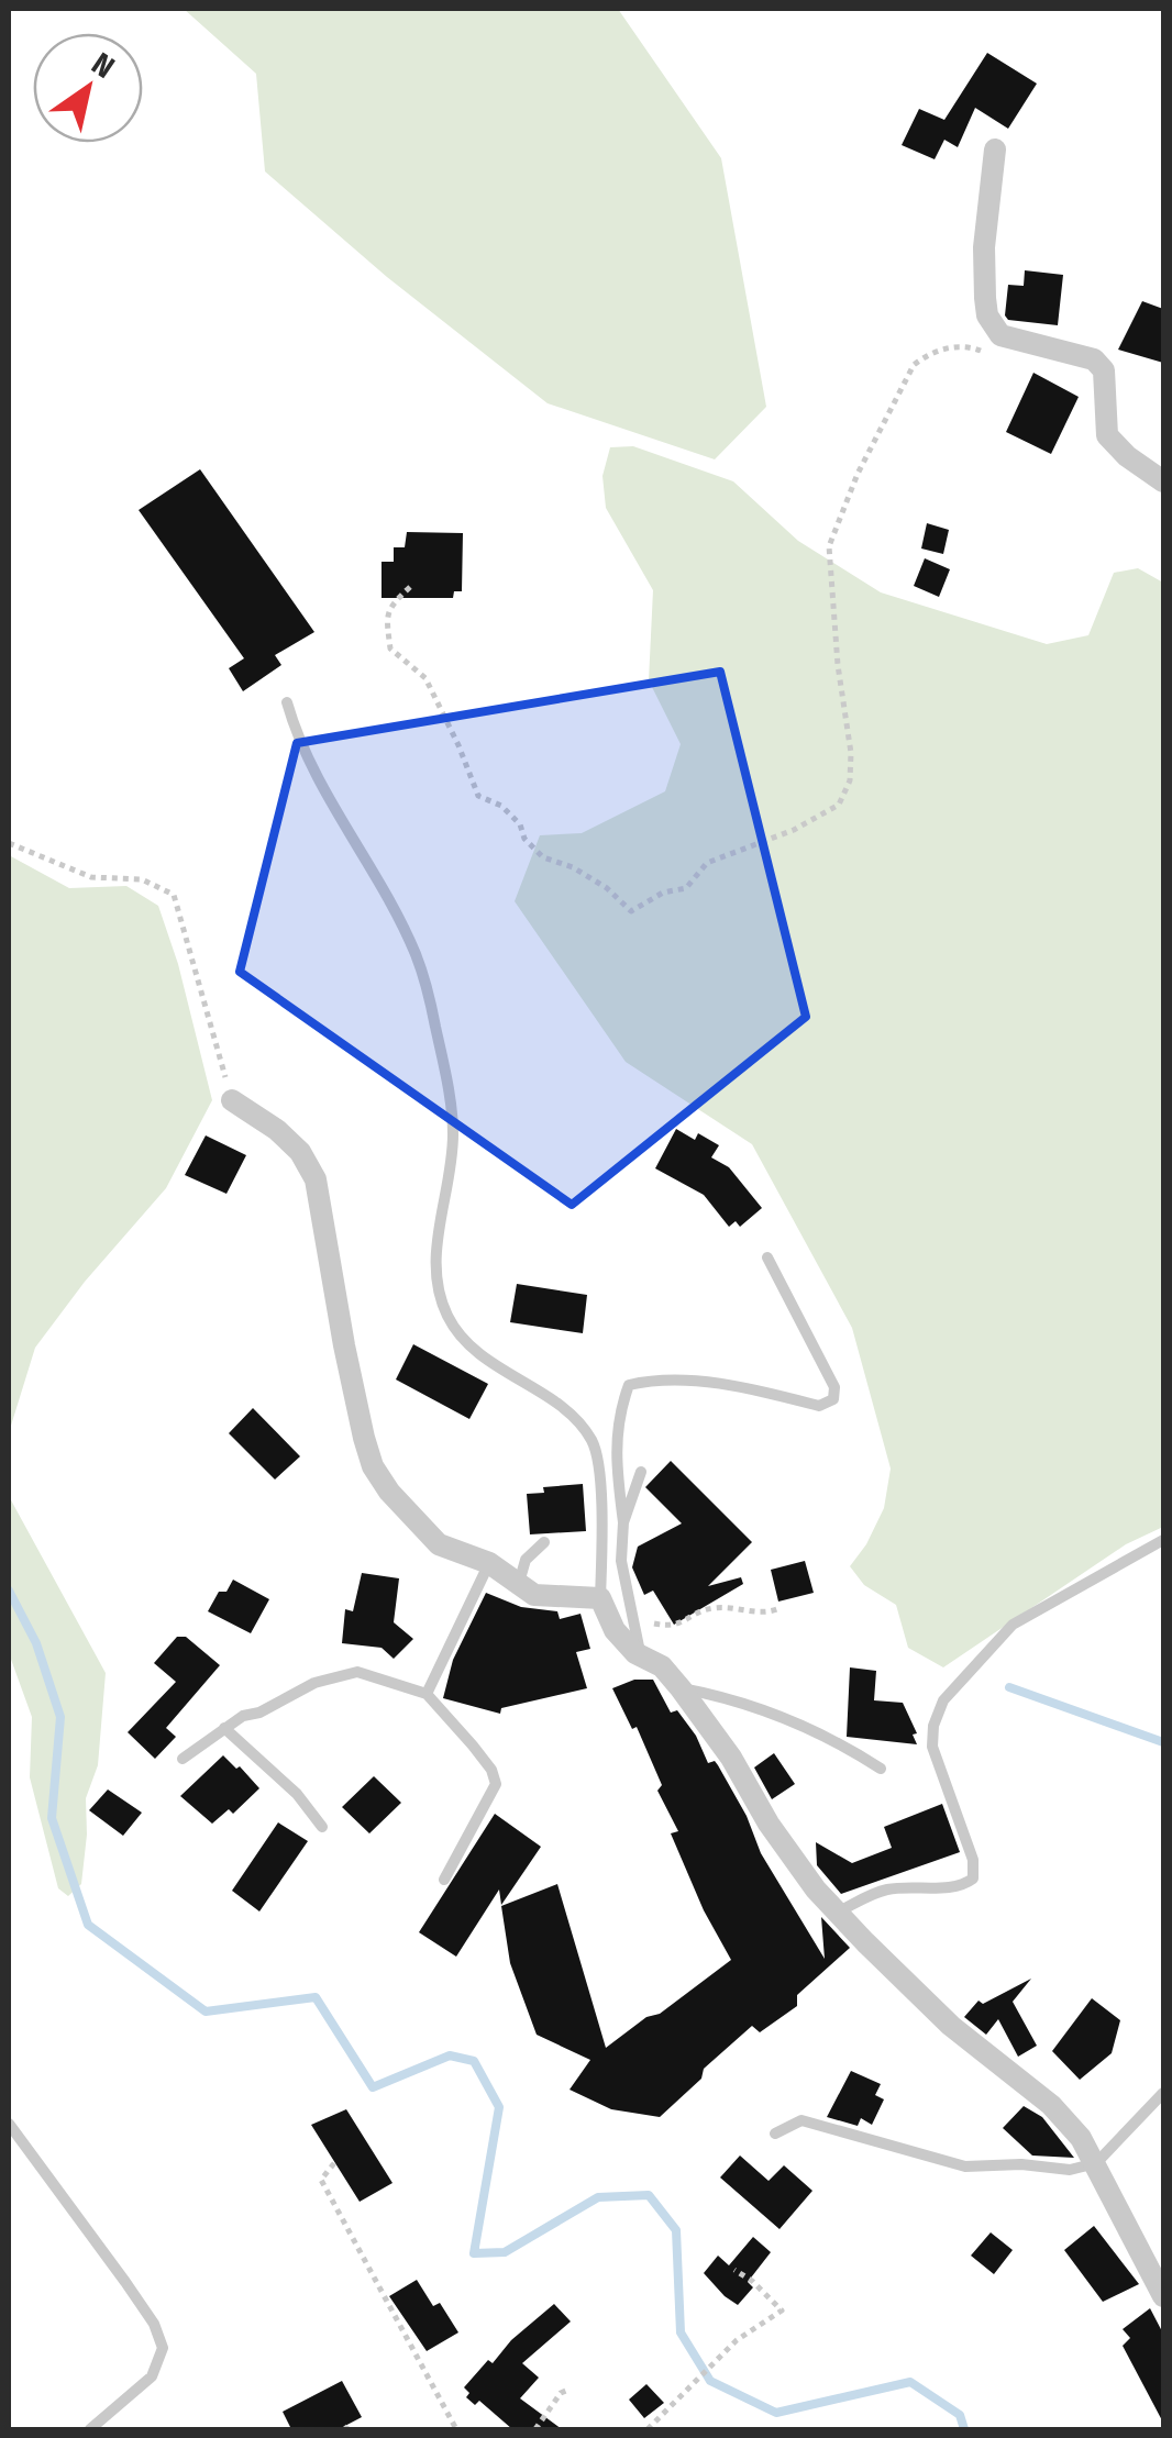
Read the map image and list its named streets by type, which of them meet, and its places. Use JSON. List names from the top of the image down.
{
  "north": "top right"
}
